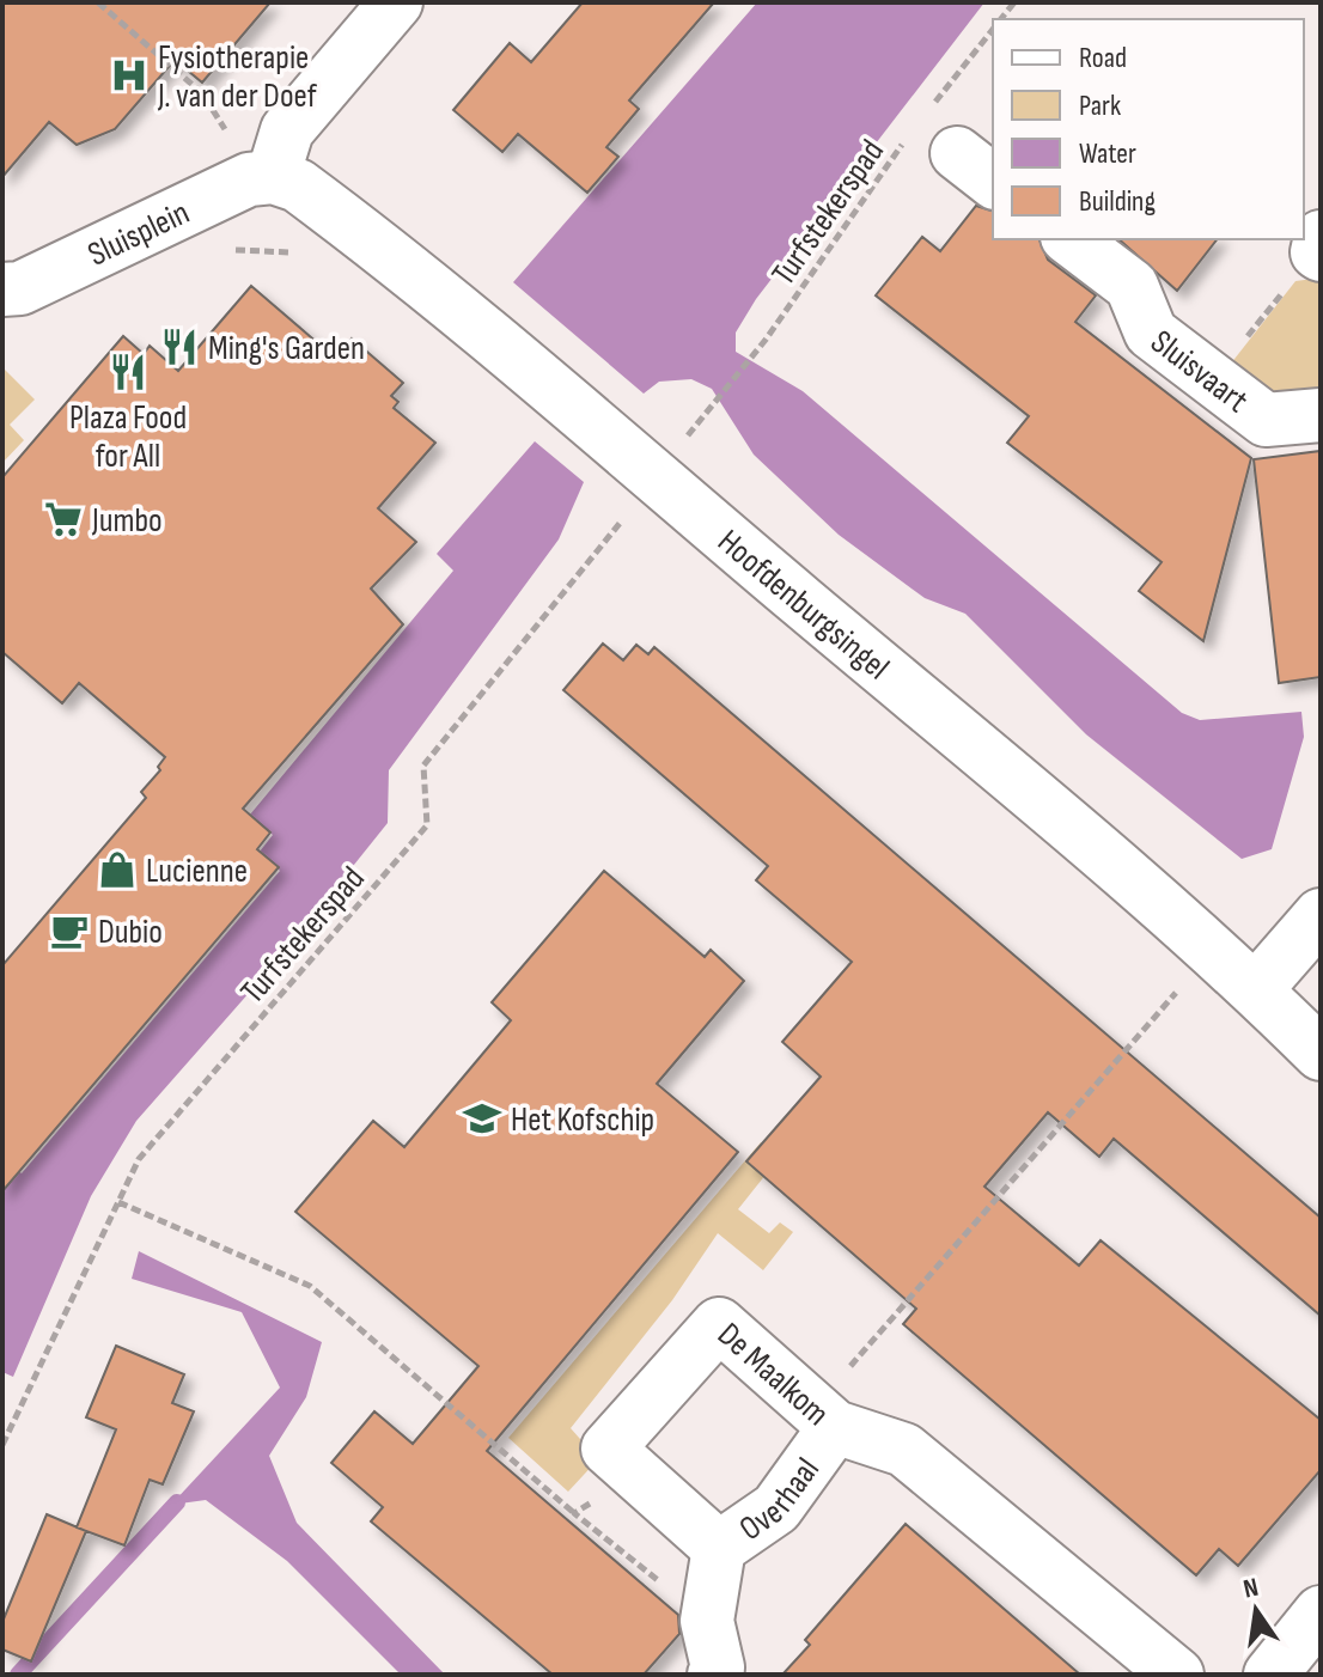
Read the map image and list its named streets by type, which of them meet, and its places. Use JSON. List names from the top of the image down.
{
  "streets": {
    "street": [
      "Sluisplein",
      "Sluisvaart",
      "Hoofdenburgsingel",
      "De Maalkom",
      "Overhaal"
    ],
    "path": ["Turfstekerspad"]
  },
  "crossings": [
    ["Turfstekerspad", "Hoofdenburgsingel"],
    ["Sluisplein", "Hoofdenburgsingel"],
    ["De Maalkom", "Overhaal"]
  ],
  "places": {
    "hospital": ["Fysiotherapie J. van der Doef"],
    "restaurant": ["Ming's Garden", "Plaza Food for All"],
    "supermarket": ["Jumbo"],
    "shop": ["Lucienne"],
    "cafe": ["Dubio"],
    "school or university": ["Het Kofschip"]
  },
  "legend": [
    "Road",
    "Park",
    "Water",
    "Building"
  ],
  "north": "top"
}
